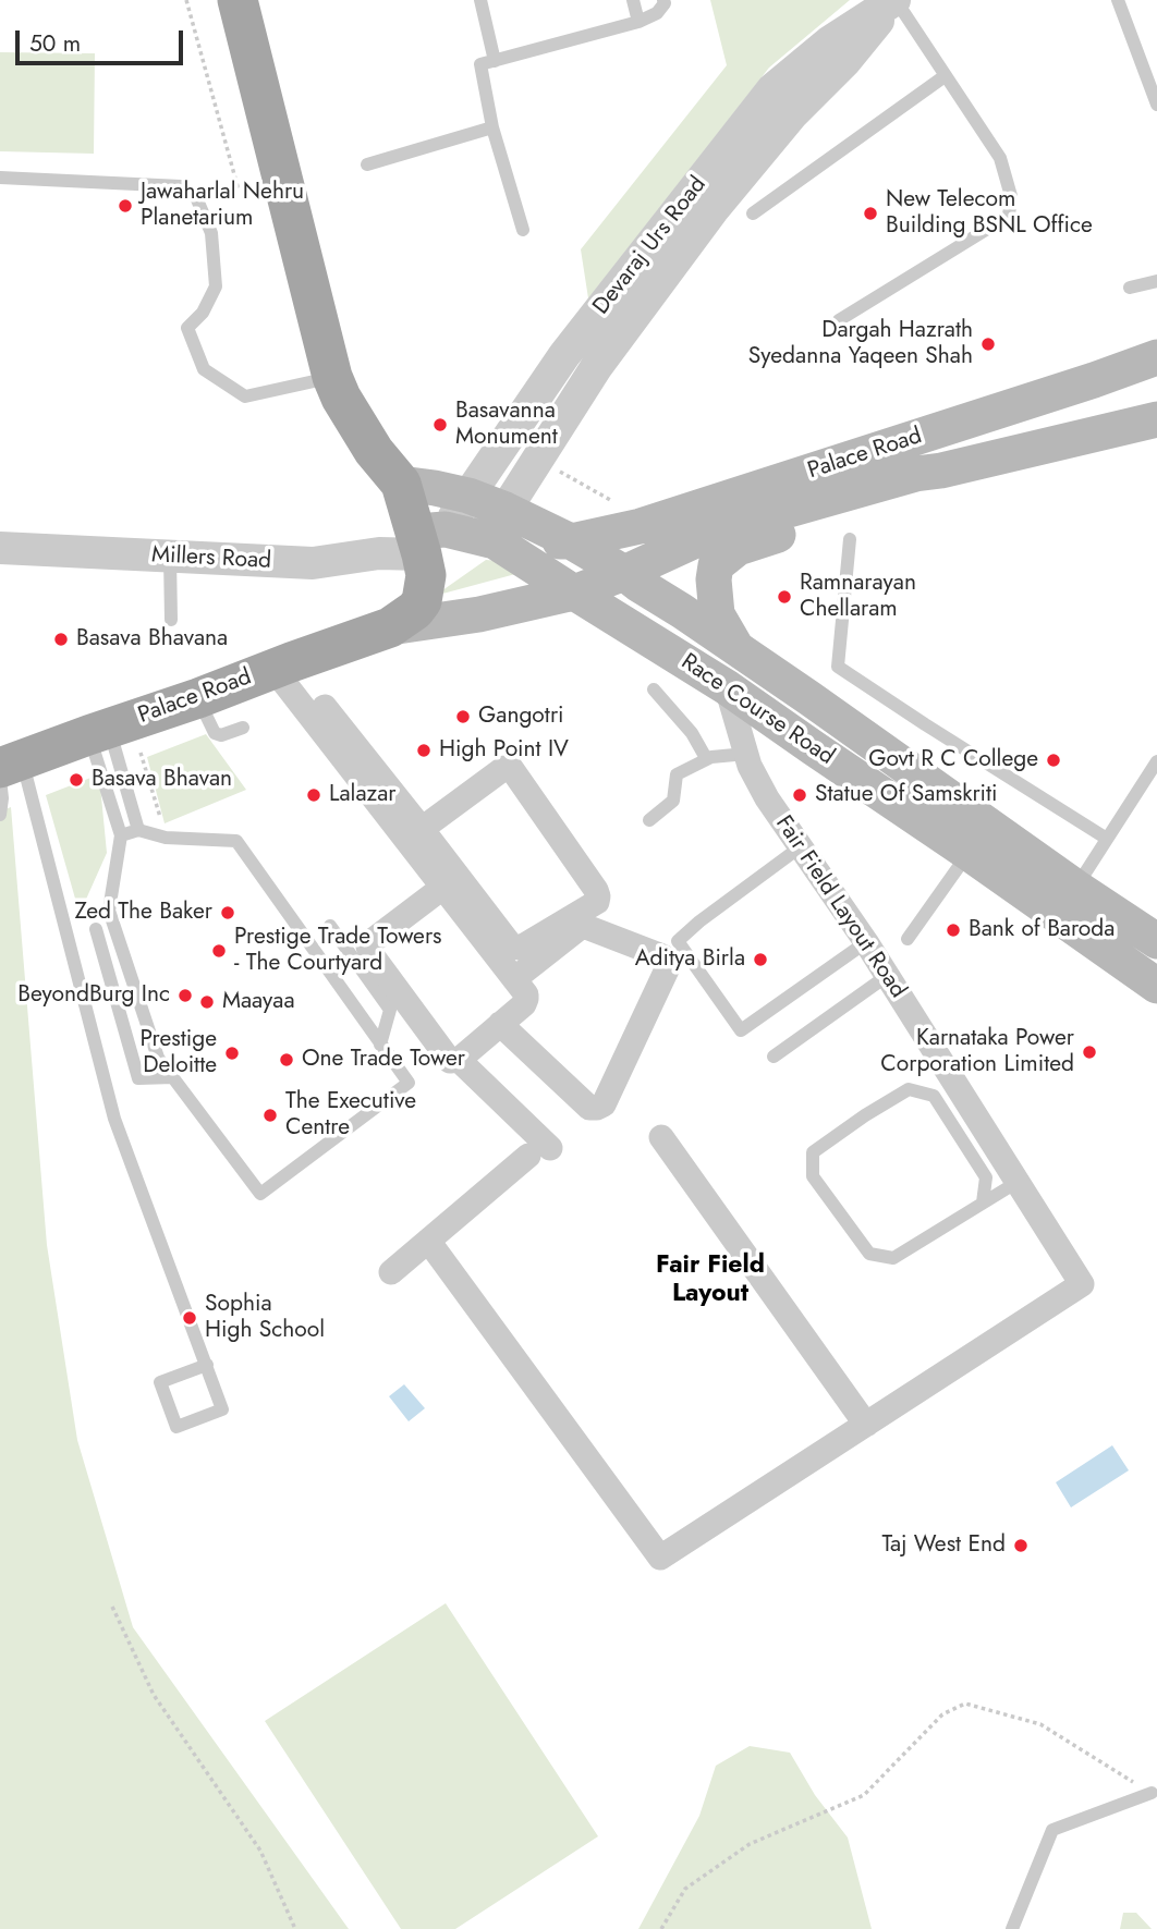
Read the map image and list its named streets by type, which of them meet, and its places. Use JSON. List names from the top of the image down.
{
  "streets": {
    "main road": ["Palace Road", "Race Course Road"],
    "street": ["Devaraj Urs Road", "Millers Road", "Fair Field Layout Road"]
  },
  "crossings": [
    ["Devaraj Urs Road", "Palace Road"],
    ["Devaraj Urs Road", "Millers Road"],
    ["Devaraj Urs Road", "Race Course Road"],
    ["Palace Road", "Millers Road"],
    ["Palace Road", "Race Course Road"],
    ["Millers Road", "Race Course Road"],
    ["Race Course Road", "Fair Field Layout Road"]
  ],
  "districts": ["Fair Field Layout"],
  "places": [
    "Jawaharlal Nehru Planetarium",
    "New Telecom Building BSNL Office",
    "Dargah Hazrath Syedanna Yaqeen Shah",
    "Basavanna Monument",
    "Ramnarayan Chellaram",
    "Basava Bhavana",
    "Gangotri",
    "High Point IV",
    "Govt R C College",
    "Basava Bhavan",
    "Lalazar",
    "Statue Of Samskriti",
    "Zed The Baker",
    "Bank of Baroda",
    "Prestige Trade Towers - The Courtyard",
    "Aditya Birla",
    "BeyondBurg Inc",
    "Maayaa",
    "Karnataka Power Corporation Limited",
    "Prestige Deloitte",
    "One Trade Tower",
    "The Executive Centre",
    "Sophia High School",
    "Taj West End"
  ],
  "scale_bar": "50 m"
}
